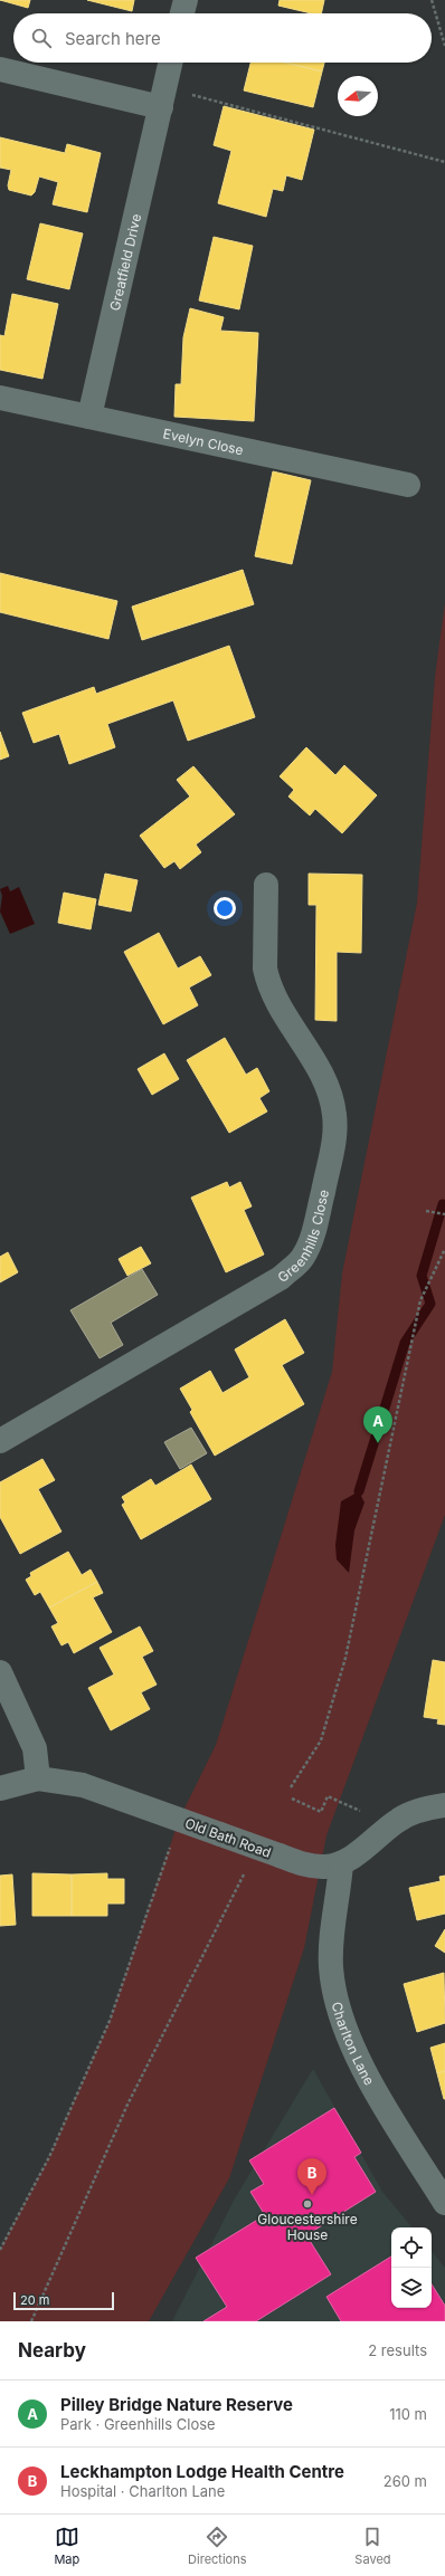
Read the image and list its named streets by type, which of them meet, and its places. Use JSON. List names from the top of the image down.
{
  "streets": {
    "street": [
      "Greatfield Drive",
      "Evelyn Close",
      "Greenhills Close",
      "Old Bath Road",
      "Charlton Lane"
    ]
  },
  "crossings": [
    ["Greatfield Drive", "Evelyn Close"],
    ["Old Bath Road", "Charlton Lane"]
  ],
  "places": ["Gloucestershire House"],
  "scale_bar": "20 m",
  "north": "left",
  "page": {
    "search": "Search here",
    "pins": ["A", "B"],
    "scale": "20 m",
    "heading": ["Nearby", "2 results"],
    "list": [
      {
        "mark": "A",
        "name": "Pilley Bridge Nature Reserve",
        "note": "Park · Greenhills Close",
        "value": "110 m"
      },
      {
        "mark": "B",
        "name": "Leckhampton Lodge Health Centre",
        "note": "Hospital · Charlton Lane",
        "value": "260 m"
      }
    ],
    "nav": ["Map", "Directions", "Saved"]
  }
}
